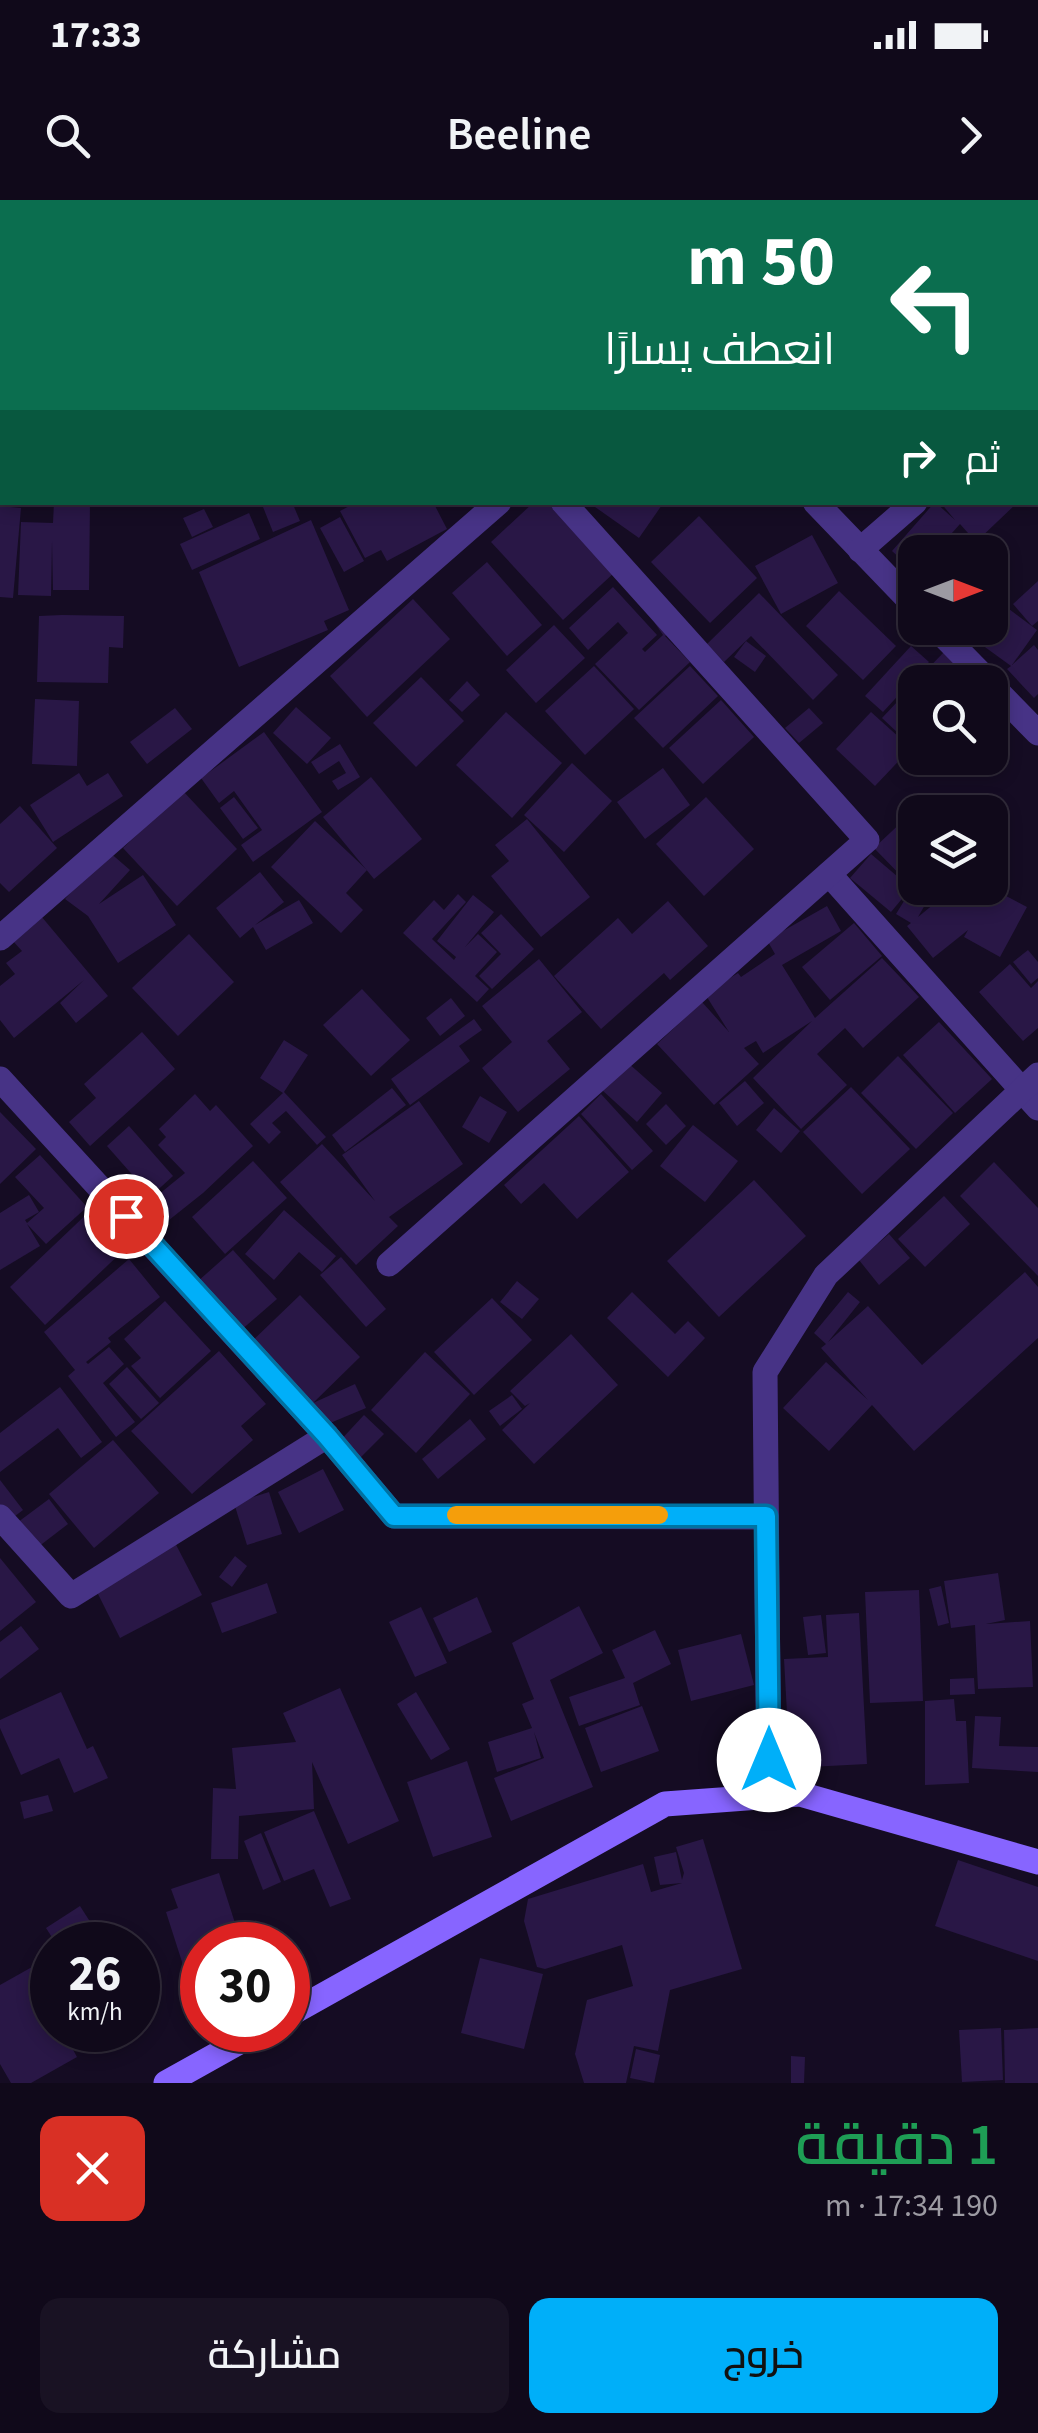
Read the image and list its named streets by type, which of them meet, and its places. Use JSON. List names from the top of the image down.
{
  "north": "right",
  "page": {
    "status": "17:33",
    "header": "Beeline",
    "turn": ["50 m", "انعطف يسارًا"],
    "then": "ثم",
    "speed": "26 km/h",
    "limit": "30",
    "heading": ["1 دقيقة", "190 m · 17:34"],
    "buttons": ["خروج", "مشاركة"]
  }
}
